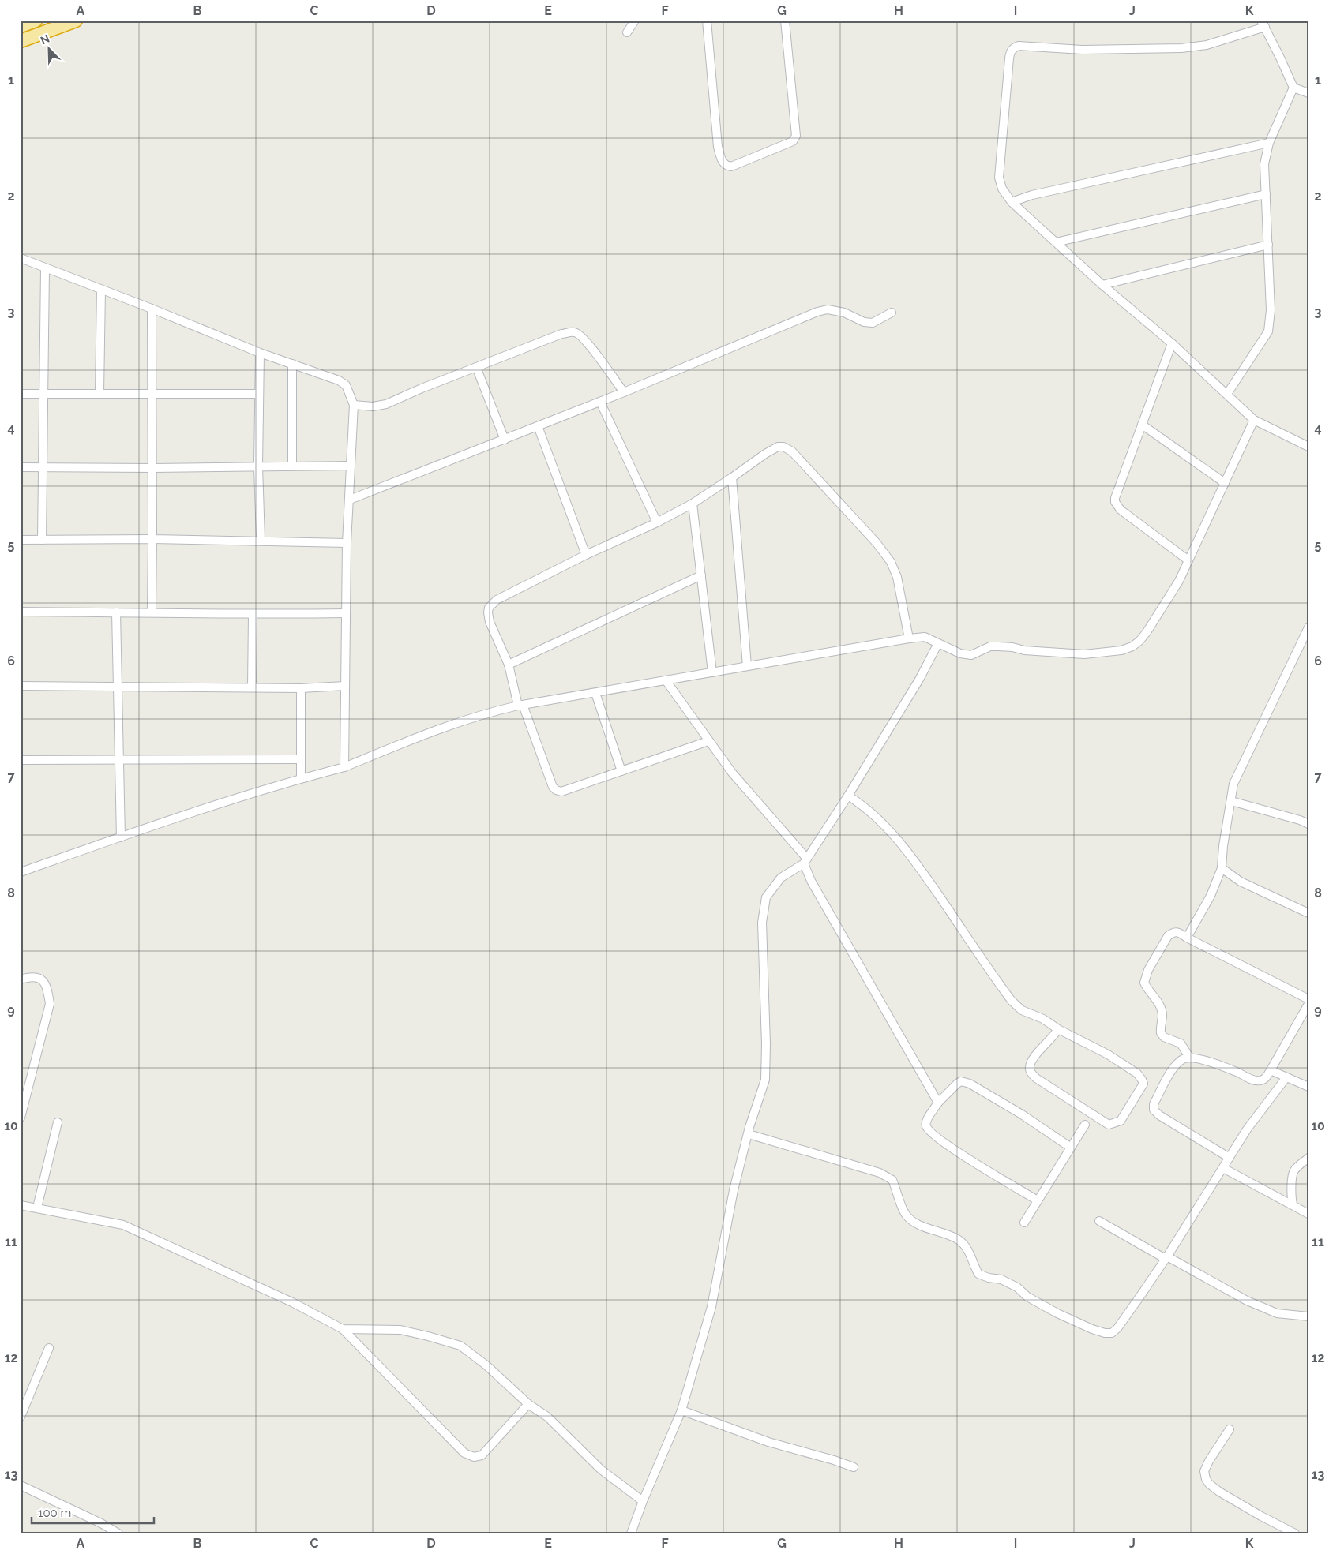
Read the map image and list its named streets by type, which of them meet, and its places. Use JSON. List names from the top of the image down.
{
  "scale_bar": "100 m",
  "north": "top left",
  "grid": {
    "columns": [
      "A",
      "B",
      "C",
      "D",
      "E",
      "F",
      "G",
      "H",
      "I",
      "J",
      "K"
    ],
    "rows": [
      "1",
      "2",
      "3",
      "4",
      "5",
      "6",
      "7",
      "8",
      "9",
      "10",
      "11",
      "12",
      "13"
    ]
  }
}
